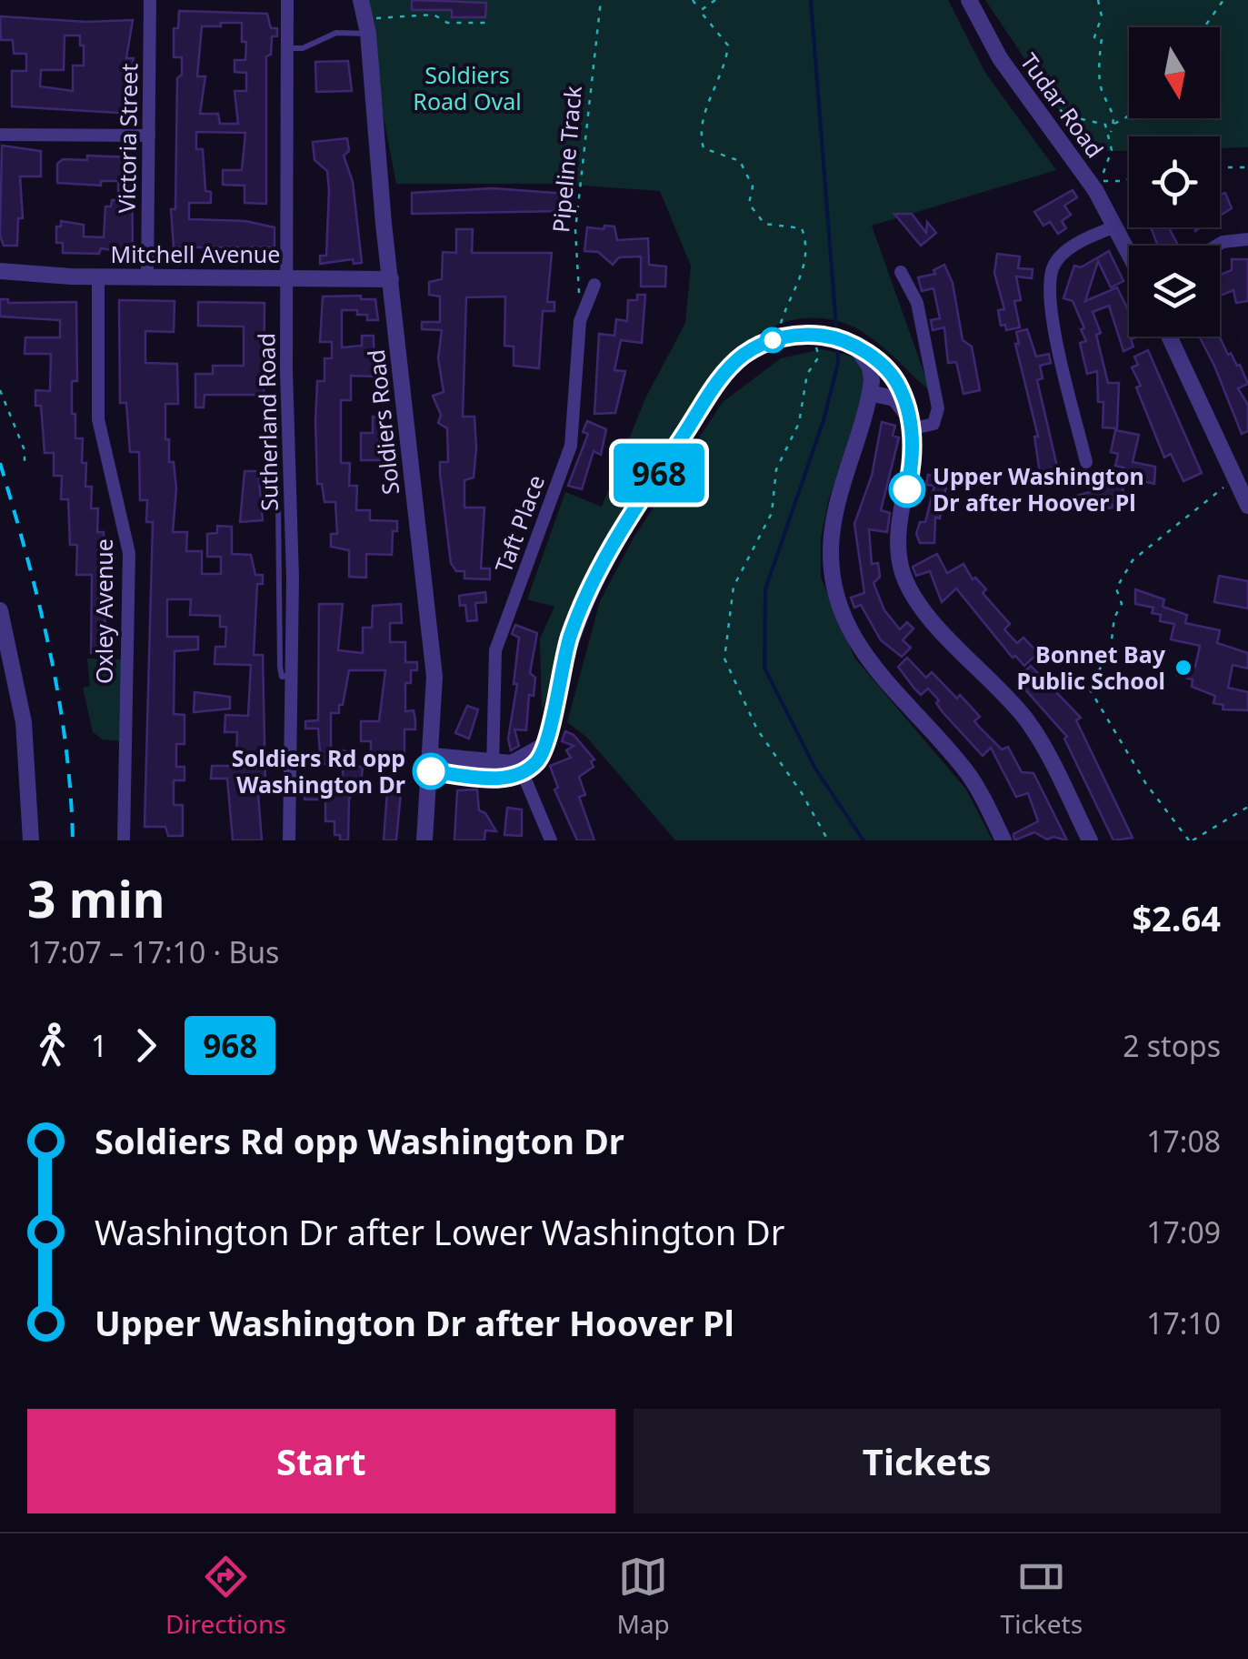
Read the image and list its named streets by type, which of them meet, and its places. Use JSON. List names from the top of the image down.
{
  "streets": {
    "street": [
      "Tudar Road",
      "Victoria Street",
      "Mitchell Avenue",
      "Sutherland Road",
      "Soldiers Road",
      "Taft Place",
      "Oxley Avenue"
    ],
    "path": ["Pipeline Track"]
  },
  "crossings": [
    ["Victoria Street", "Mitchell Avenue"],
    ["Pipeline Track", "Taft Place"],
    ["Mitchell Avenue", "Sutherland Road"],
    ["Mitchell Avenue", "Soldiers Road"],
    ["Mitchell Avenue", "Oxley Avenue"]
  ],
  "parks": ["Soldiers Road Oval"],
  "places": ["Upper Washington Dr after Hoover Pl", "Bonnet Bay Public School", "Soldiers Rd opp Washington Dr"],
  "lines": ["bus line 968"],
  "north": "bottom",
  "page": {
    "on_map": "968",
    "heading": ["3 min", "17:07 – 17:10 · Bus", "$2.64"],
    "legs": ["1", "968", "2 stops"],
    "list": [
      {
        "name": "Soldiers Rd opp Washington Dr",
        "value": "17:08"
      },
      {
        "name": "Washington Dr after Lower Washington Dr",
        "value": "17:09"
      },
      {
        "name": "Upper Washington Dr after Hoover Pl",
        "value": "17:10"
      }
    ],
    "buttons": ["Start", "Tickets"],
    "tabs": ["Directions", "Map", "Tickets"]
  }
}
